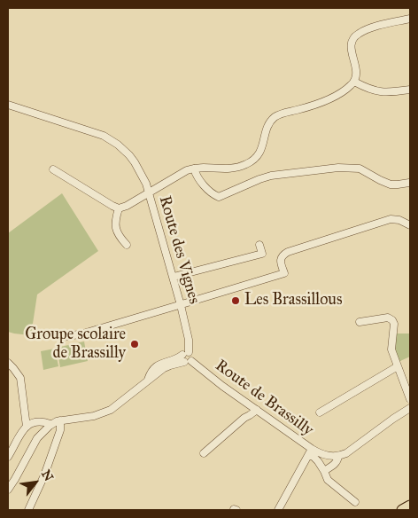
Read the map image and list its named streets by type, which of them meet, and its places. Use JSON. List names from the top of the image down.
{
  "streets": {
    "street": ["Route des Vignes", "Route de Brassilly"]
  },
  "crossings": [
    ["Route des Vignes", "Route de Brassilly"]
  ],
  "places": ["Les Brassillous", "Groupe scolaire de Brassilly"],
  "north": "top right"
}
